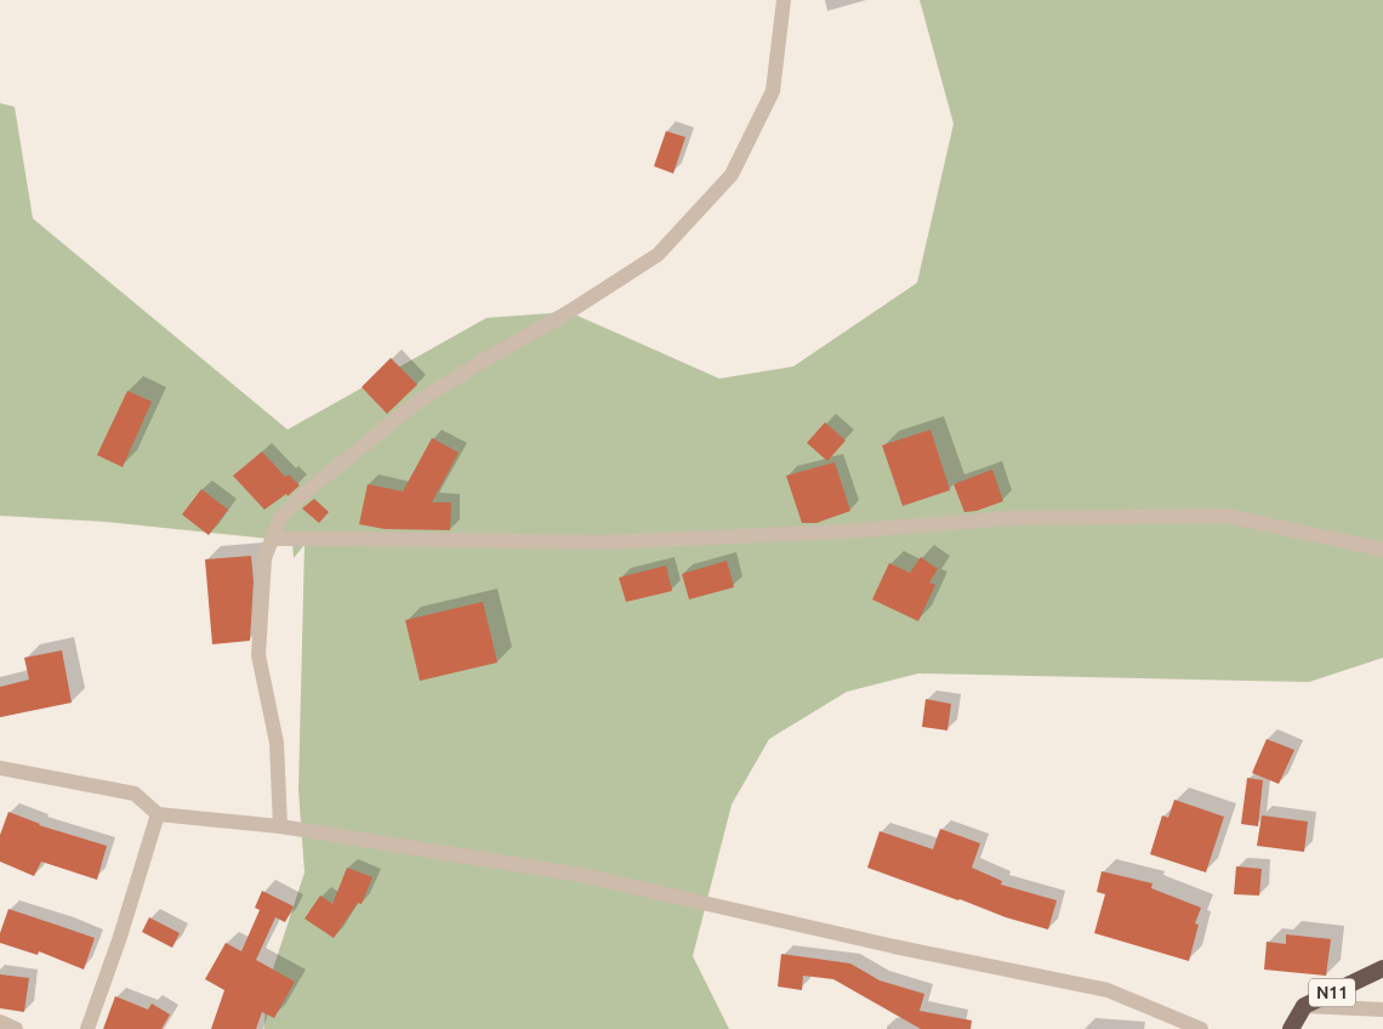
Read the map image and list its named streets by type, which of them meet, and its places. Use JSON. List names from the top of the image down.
{
  "streets": {
    "highway": ["N11"]
  }
}
